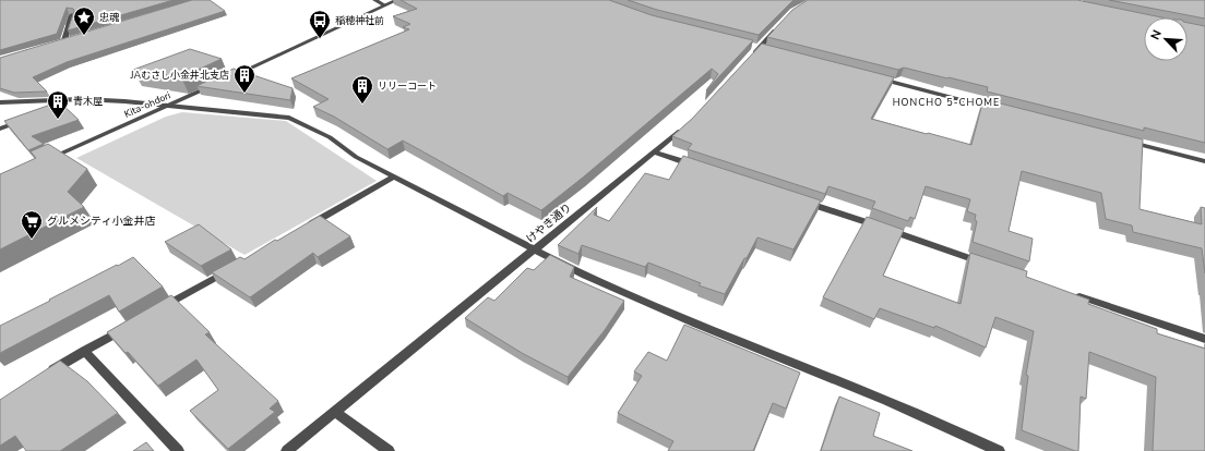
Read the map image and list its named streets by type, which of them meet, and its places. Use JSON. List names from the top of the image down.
{
  "streets": {
    "street": ["Kita-ohdori", "けやき通り"]
  },
  "districts": ["HONCHO 5-CHOME"],
  "places": {
    "place": ["忠魂"],
    "bus stop": ["稲穂神社前"],
    "building": ["JAむさし小金井北支店", "リリーコート", "青木屋"],
    "supermarket": ["グルメシティ小金井店"]
  },
  "north": "top left"
}
